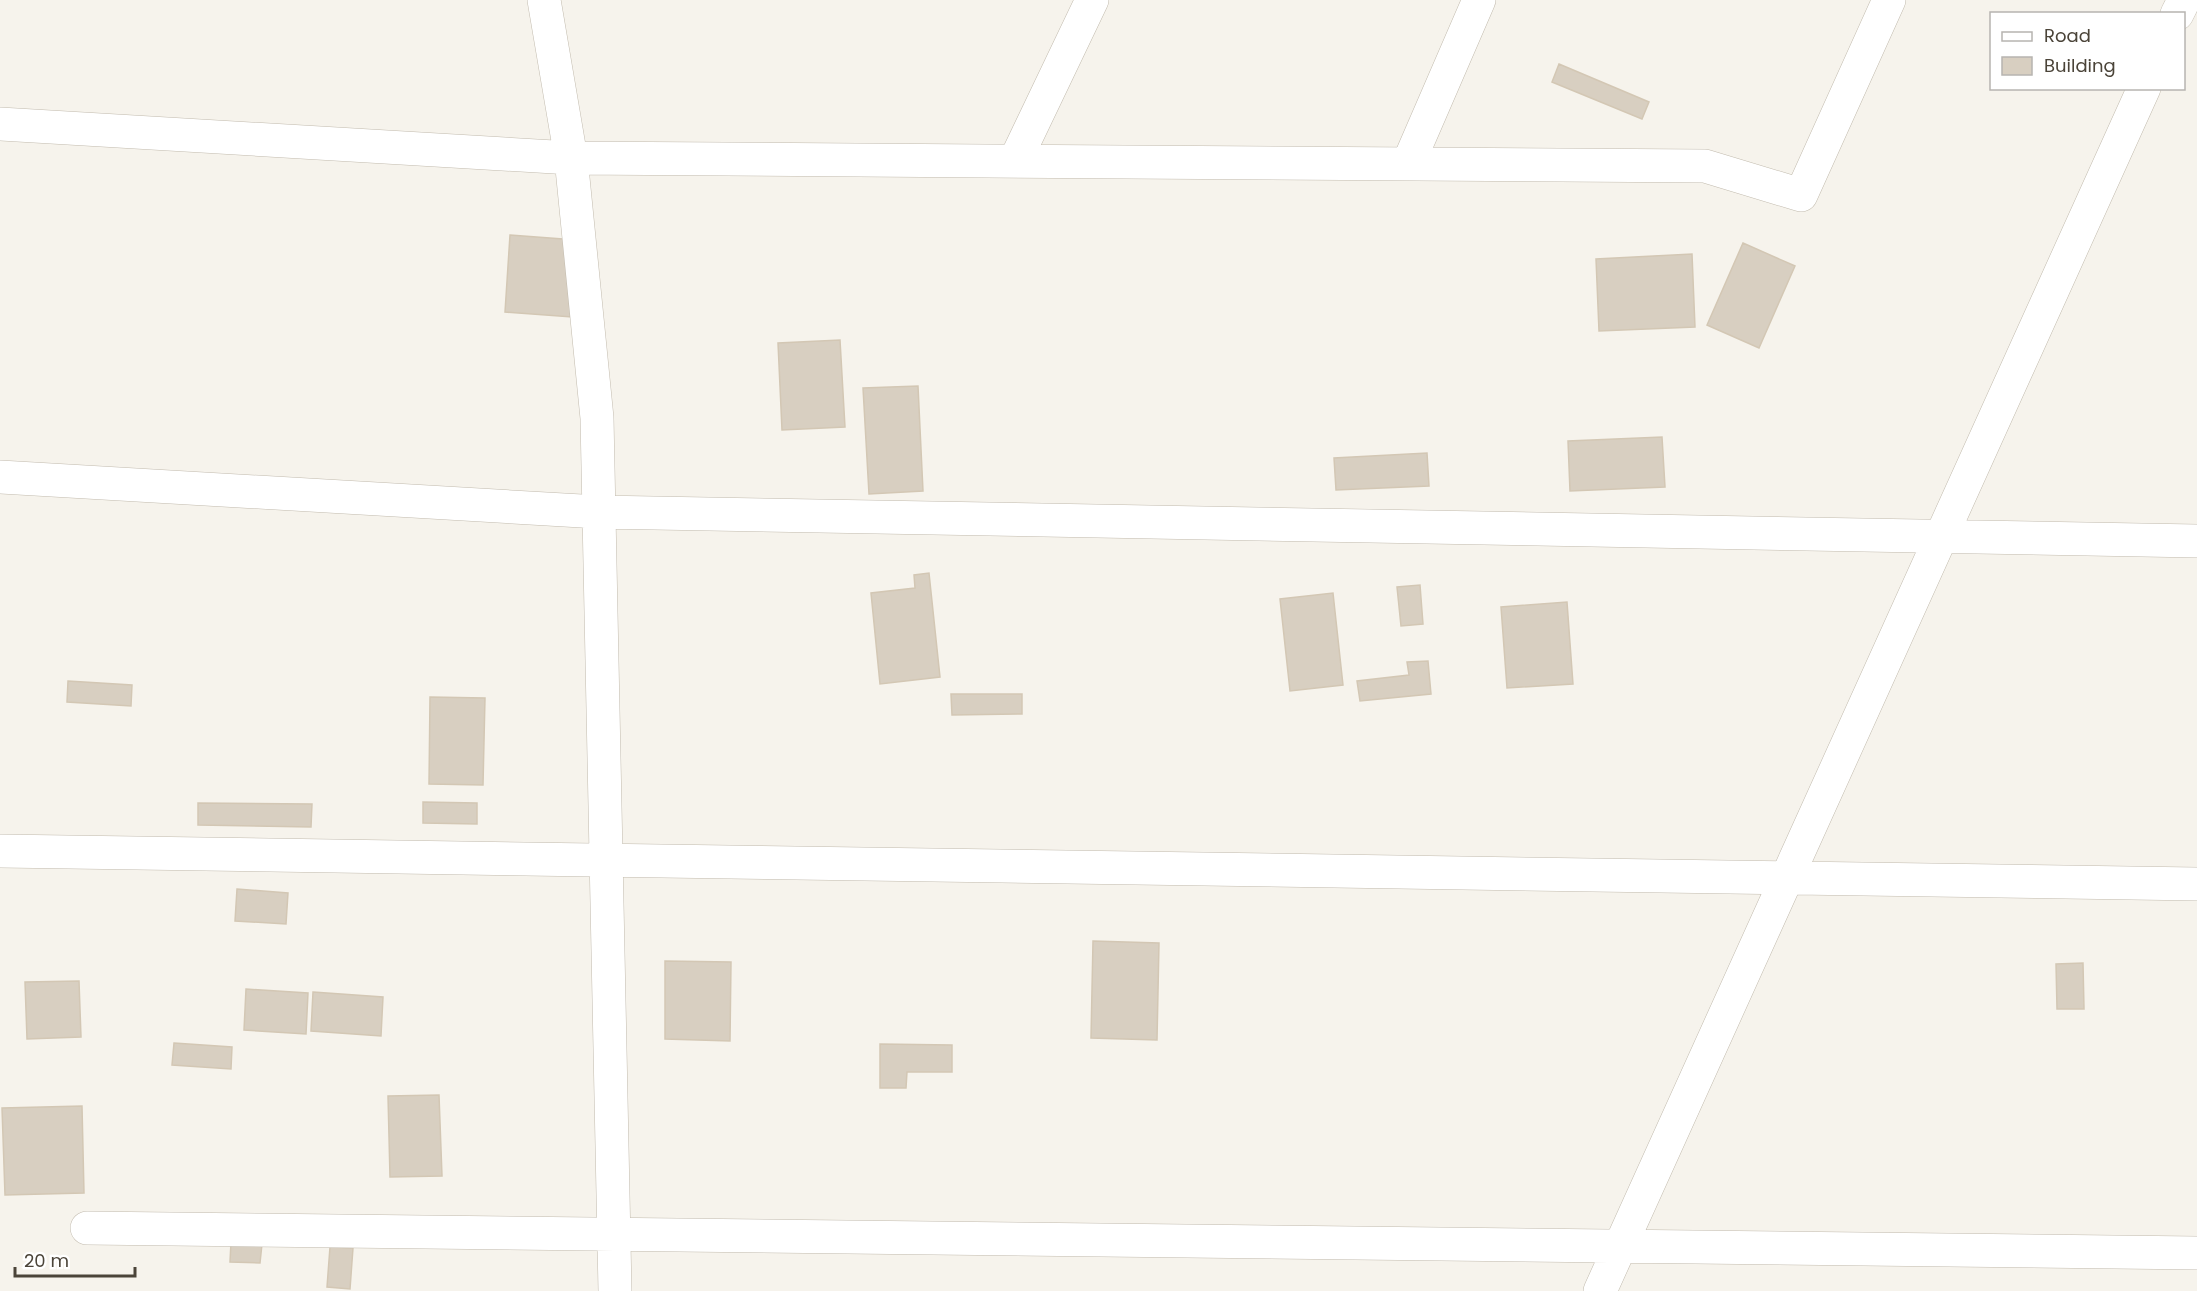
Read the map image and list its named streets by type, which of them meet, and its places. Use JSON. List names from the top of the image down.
{
  "legend": ["Road", "Building"],
  "scale_bar": "20 m"
}
